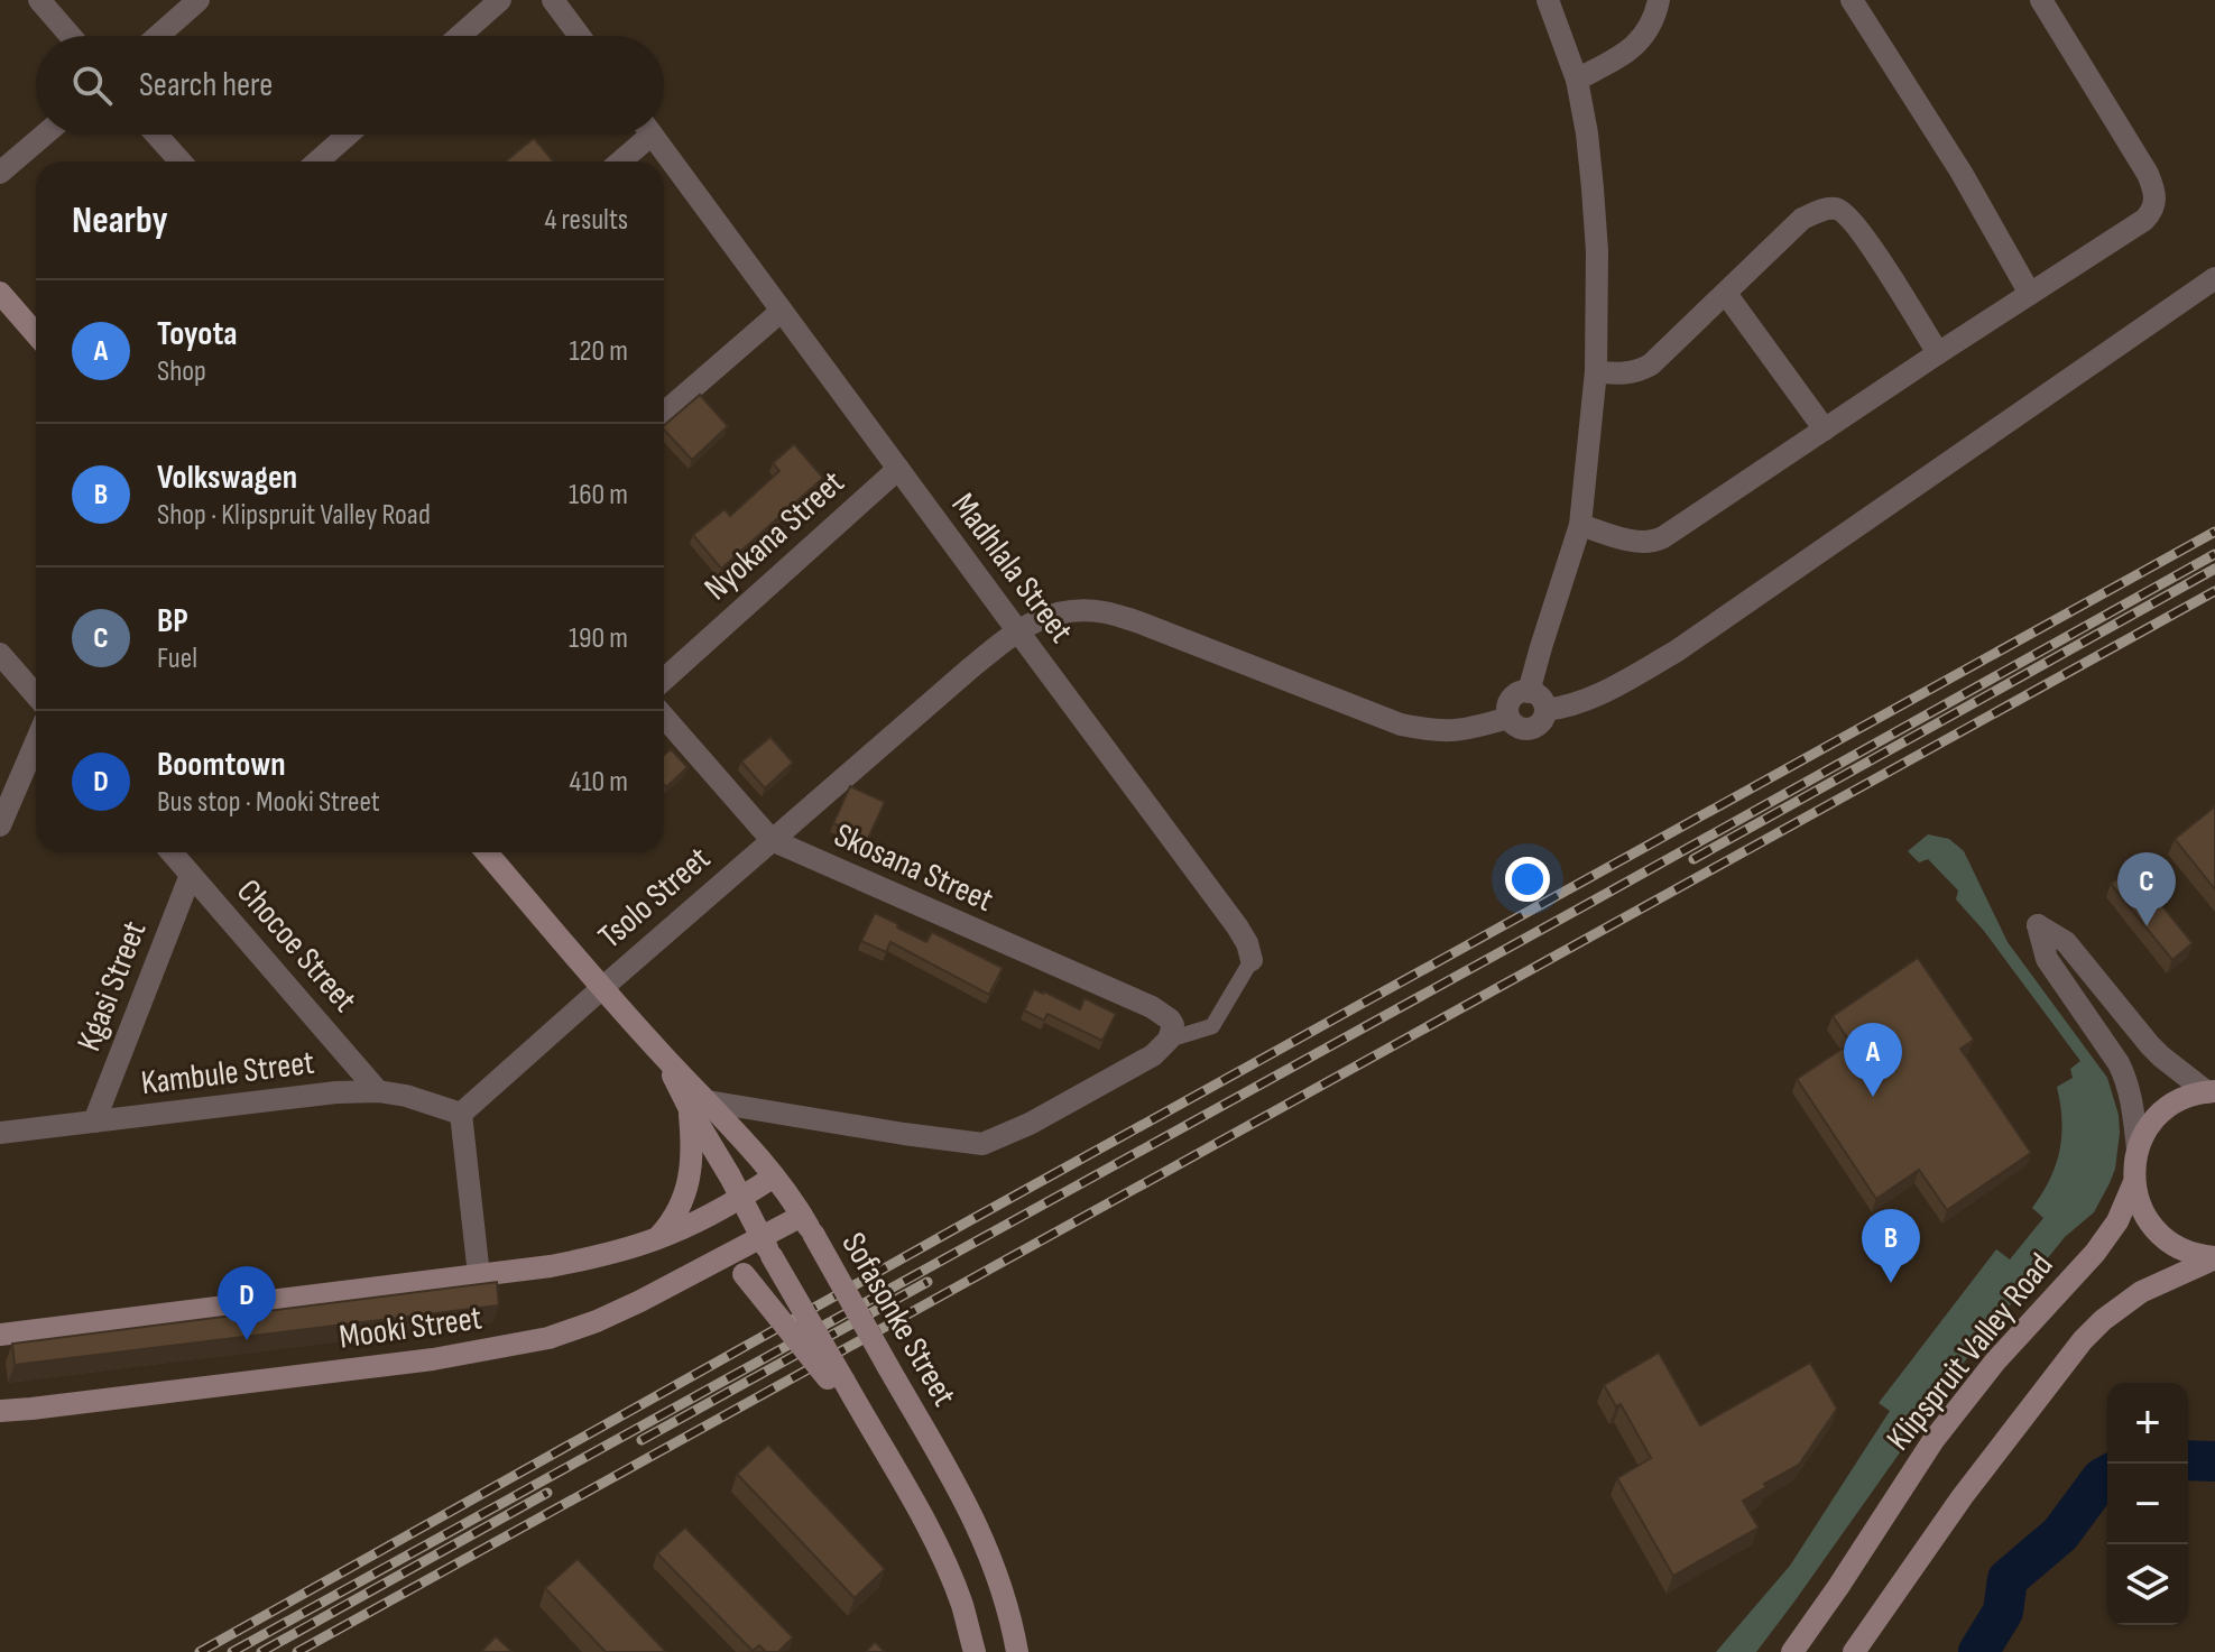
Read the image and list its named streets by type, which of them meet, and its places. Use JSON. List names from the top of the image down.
{
  "streets": {
    "main road": ["Sofasonke Street", "Mooki Street", "Klipspruit Valley Road"],
    "street": [
      "Nyokana Street",
      "Madhlala Street",
      "Skosana Street",
      "Tsolo Street",
      "Chocoe Street",
      "Kgasi Street",
      "Kambule Street"
    ]
  },
  "crossings": [
    ["Nyokana Street", "Madhlala Street"],
    ["Madhlala Street", "Skosana Street"],
    ["Madhlala Street", "Tsolo Street"],
    ["Skosana Street", "Tsolo Street"],
    ["Tsolo Street", "Kambule Street"],
    ["Tsolo Street", "Sofasonke Street"],
    ["Chocoe Street", "Kgasi Street"],
    ["Chocoe Street", "Kambule Street"],
    ["Kgasi Street", "Kambule Street"],
    ["Sofasonke Street", "Mooki Street"]
  ],
  "page": {
    "search": "Search here",
    "heading": ["Nearby", "4 results"],
    "list": [
      {
        "mark": "A",
        "name": "Toyota",
        "note": "Shop",
        "value": "120 m"
      },
      {
        "mark": "B",
        "name": "Volkswagen",
        "note": "Shop · Klipspruit Valley Road",
        "value": "160 m"
      },
      {
        "mark": "C",
        "name": "BP",
        "note": "Fuel",
        "value": "190 m"
      },
      {
        "mark": "D",
        "name": "Boomtown",
        "note": "Bus stop · Mooki Street",
        "value": "410 m"
      }
    ],
    "pins": [
      "C",
      "A",
      "B",
      "D"
    ],
    "map_buttons": ["+", "−"]
  }
}
